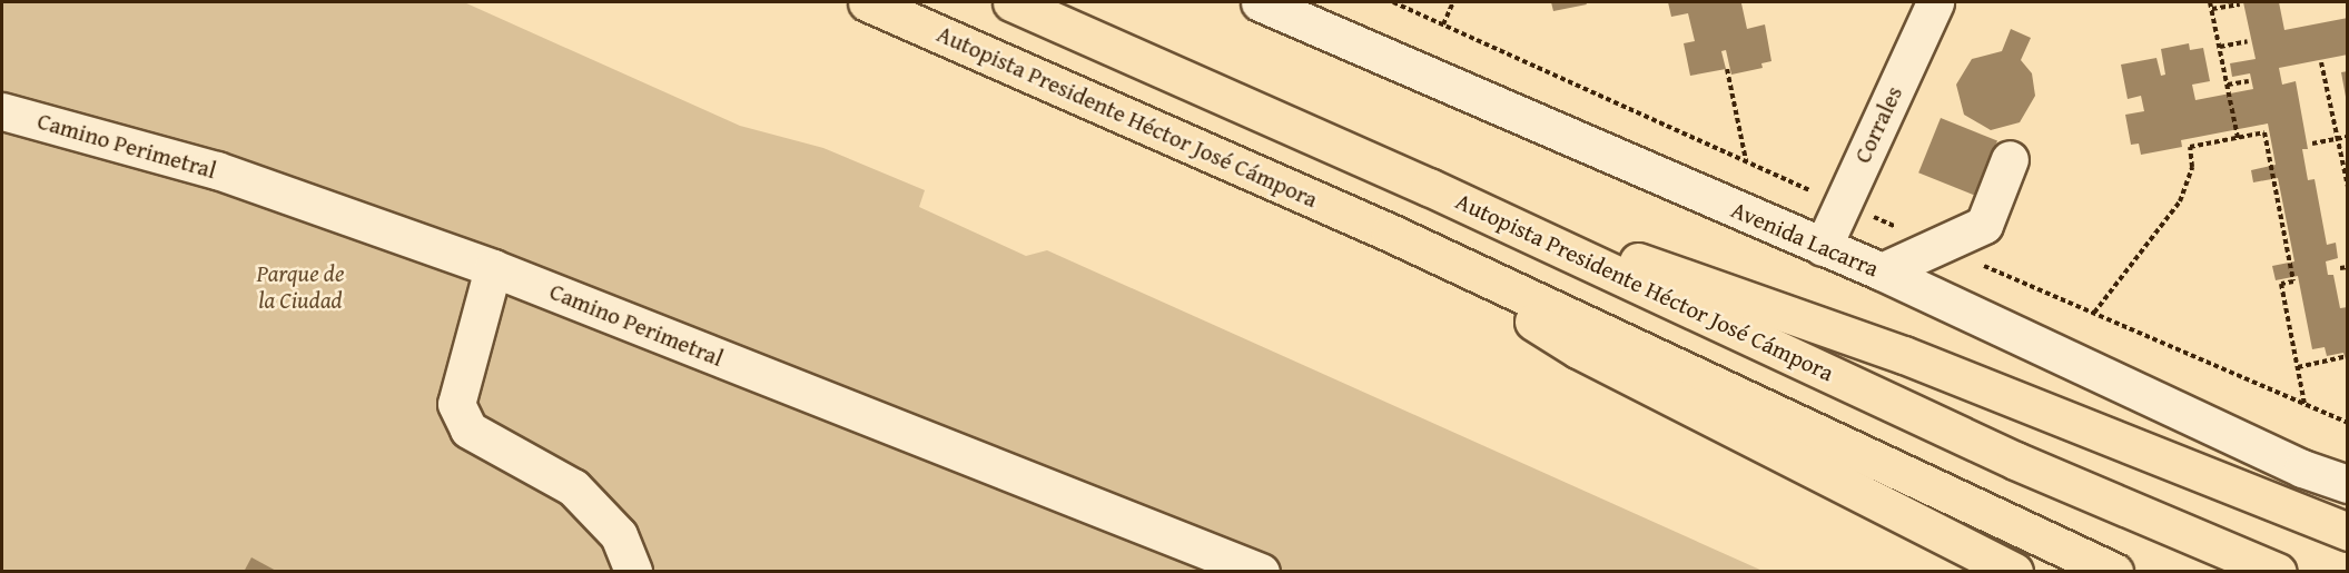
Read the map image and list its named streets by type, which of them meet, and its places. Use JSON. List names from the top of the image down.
{
  "streets": {
    "highway": ["Autopista Presidente Héctor José Cámpora"],
    "street": ["Corrales", "Camino Perimetral", "Avenida Lacarra"]
  },
  "crossings": [
    ["Corrales", "Avenida Lacarra"]
  ],
  "parks": ["Parque de la Ciudad"]
}
